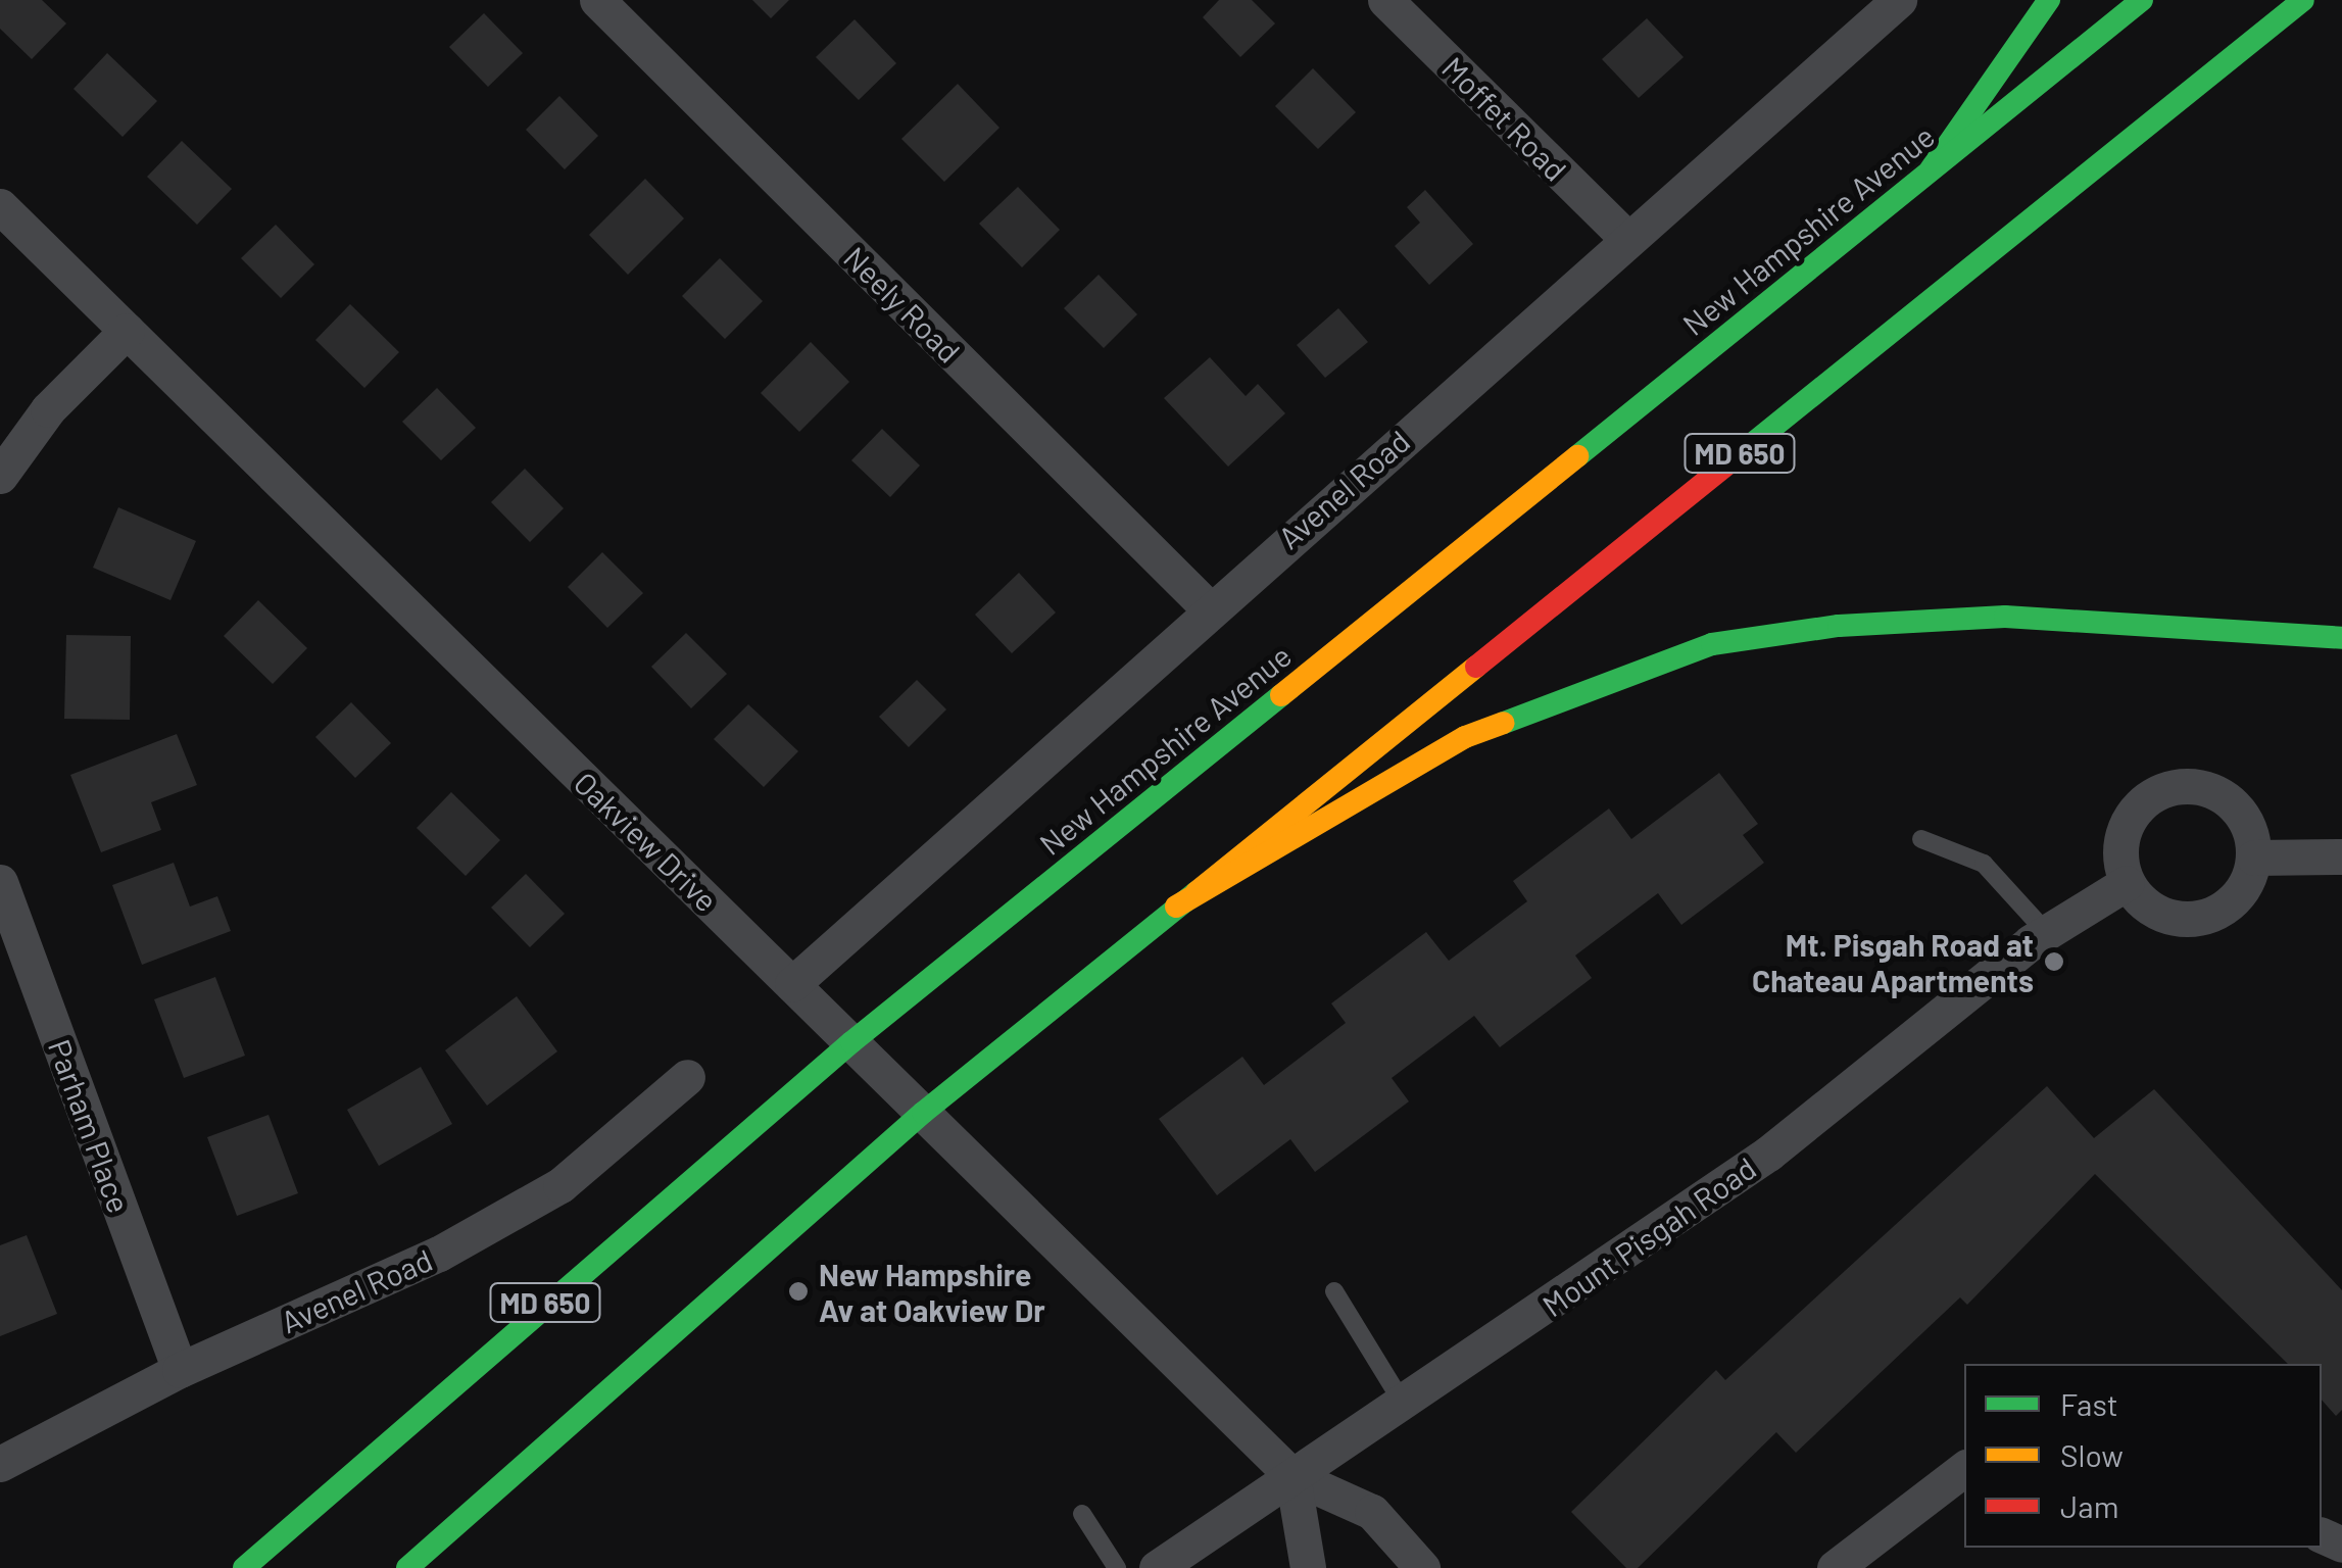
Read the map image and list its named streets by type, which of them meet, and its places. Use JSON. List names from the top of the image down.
{
  "streets": {
    "main road": ["New Hampshire Avenue", "MD 650"],
    "street": [
      "Moffet Road",
      "Neely Road",
      "Avenel Road",
      "Oakview Drive",
      "Parham Place",
      "Mount Pisgah Road"
    ]
  },
  "crossings": [
    ["Moffet Road", "Avenel Road"],
    ["New Hampshire Avenue", "Oakview Drive"],
    ["Neely Road", "Avenel Road"],
    ["MD 650", "Oakview Drive"],
    ["Avenel Road", "Oakview Drive"],
    ["Avenel Road", "Parham Place"],
    ["Oakview Drive", "Mount Pisgah Road"]
  ],
  "places": ["Mt. Pisgah Road at Chateau Apartments", "New Hampshire Av at Oakview Dr"],
  "legend": ["Fast", "Slow", "Jam"]
}
